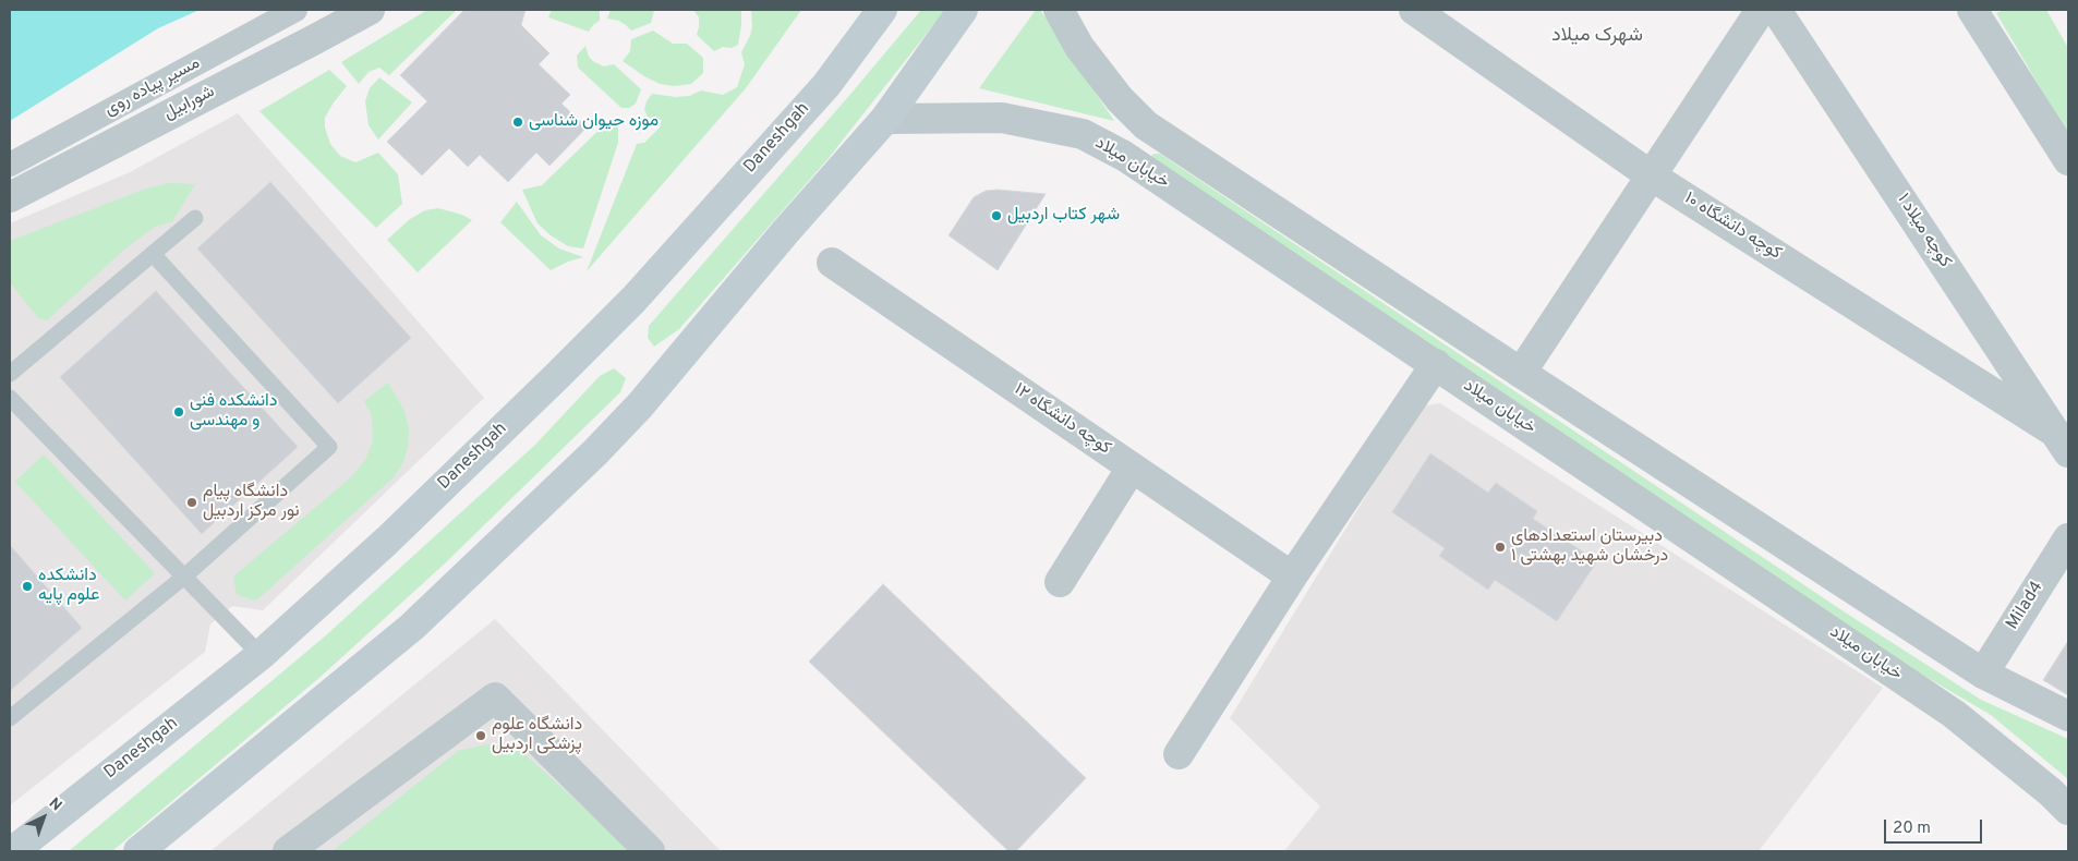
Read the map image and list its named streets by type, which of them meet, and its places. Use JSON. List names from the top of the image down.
{
  "streets": {
    "main road": ["Daneshgah"],
    "street": [
      "مسیر پیاده روی",
      "شورابیل",
      "خیابان میلاد",
      "کوچه دانشگاه ۱۰",
      "کوچه میلاد ۱",
      "کوچه دانشگاه ۱۲",
      "Milad4"
    ]
  },
  "crossings": [
    ["کوچه دانشگاه ۱۰", "کوچه میلاد ۱"]
  ],
  "districts": ["شهرک میلاد"],
  "places": [
    "موزه حیوان شناسی",
    "شهر کتاب اردبیل",
    "دانشکده فنی و مهندسی",
    "دانشگاه پیام نور مرکز اردبیل",
    "دبیرستان استعدادهای درخشان شهید بهشتی ۱",
    "دانشکده علوم پایه",
    "دانشگاه علوم پزشکی اردبیل"
  ],
  "scale_bar": "20 m",
  "north": "top right"
}
